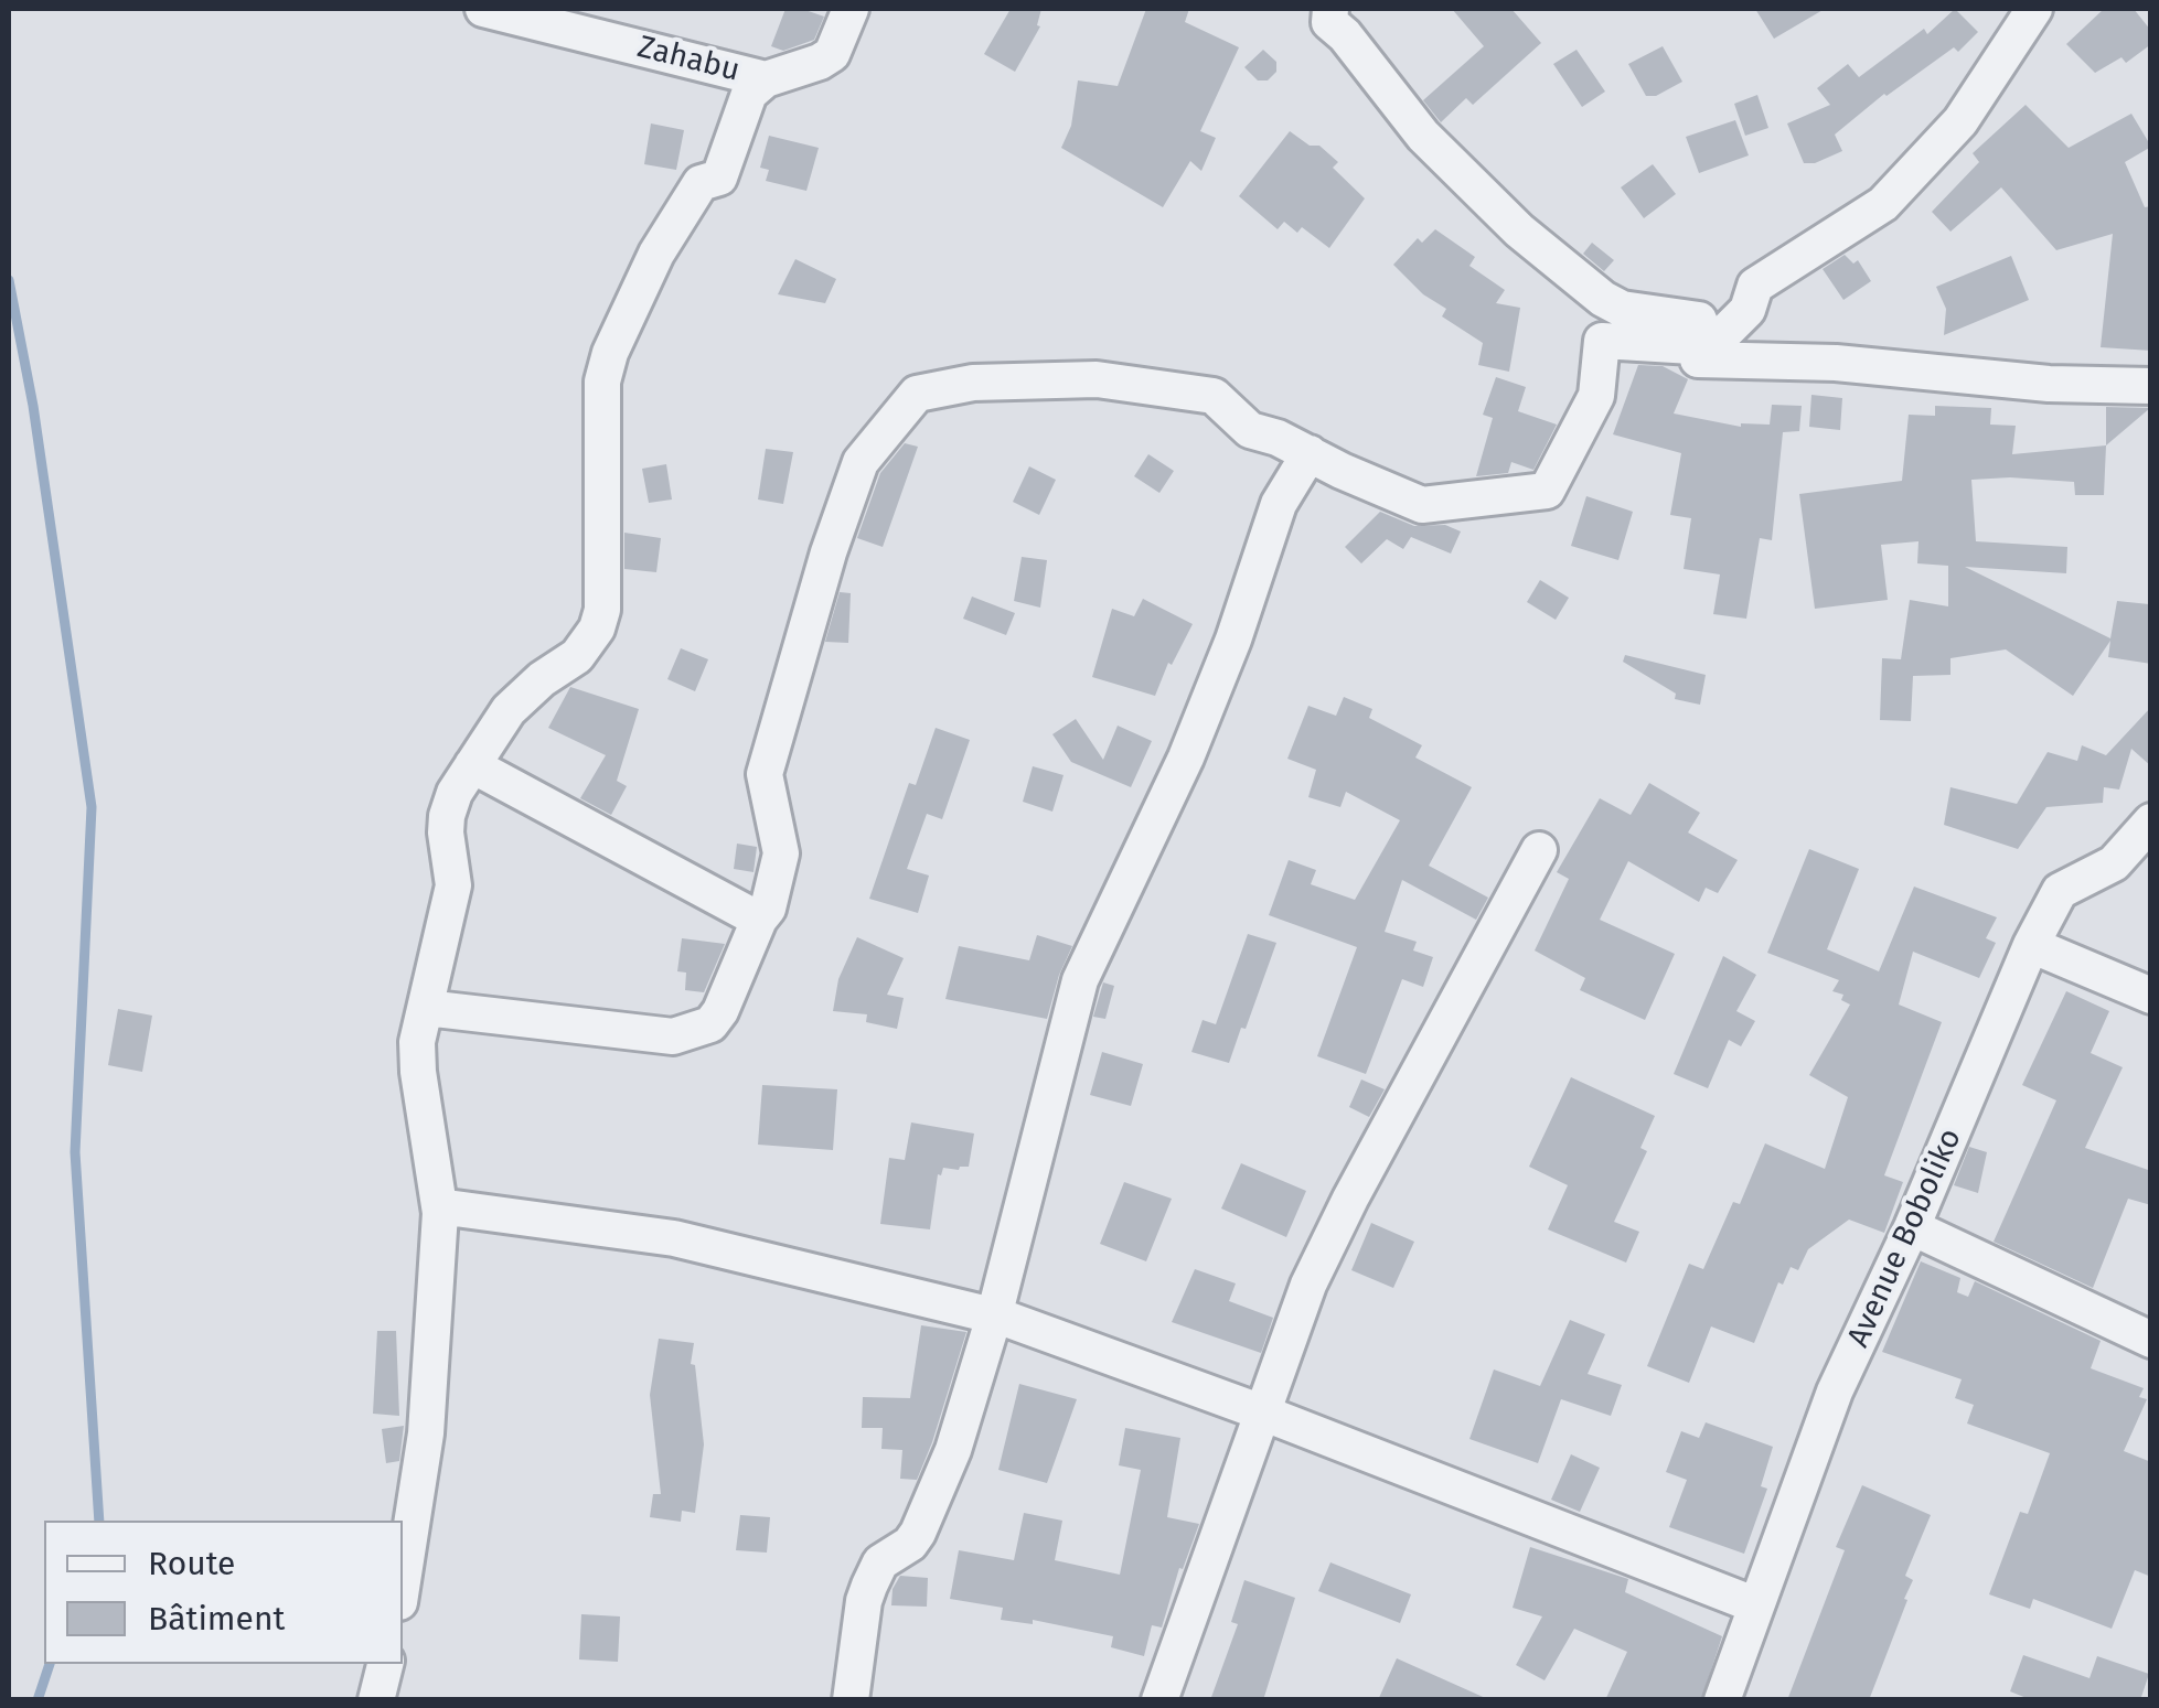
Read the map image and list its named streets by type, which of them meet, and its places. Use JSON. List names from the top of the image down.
{
  "streets": {
    "street": ["Zahabu", "Avenue Boboliko"]
  },
  "legend": ["Route", "Bâtiment"]
}
